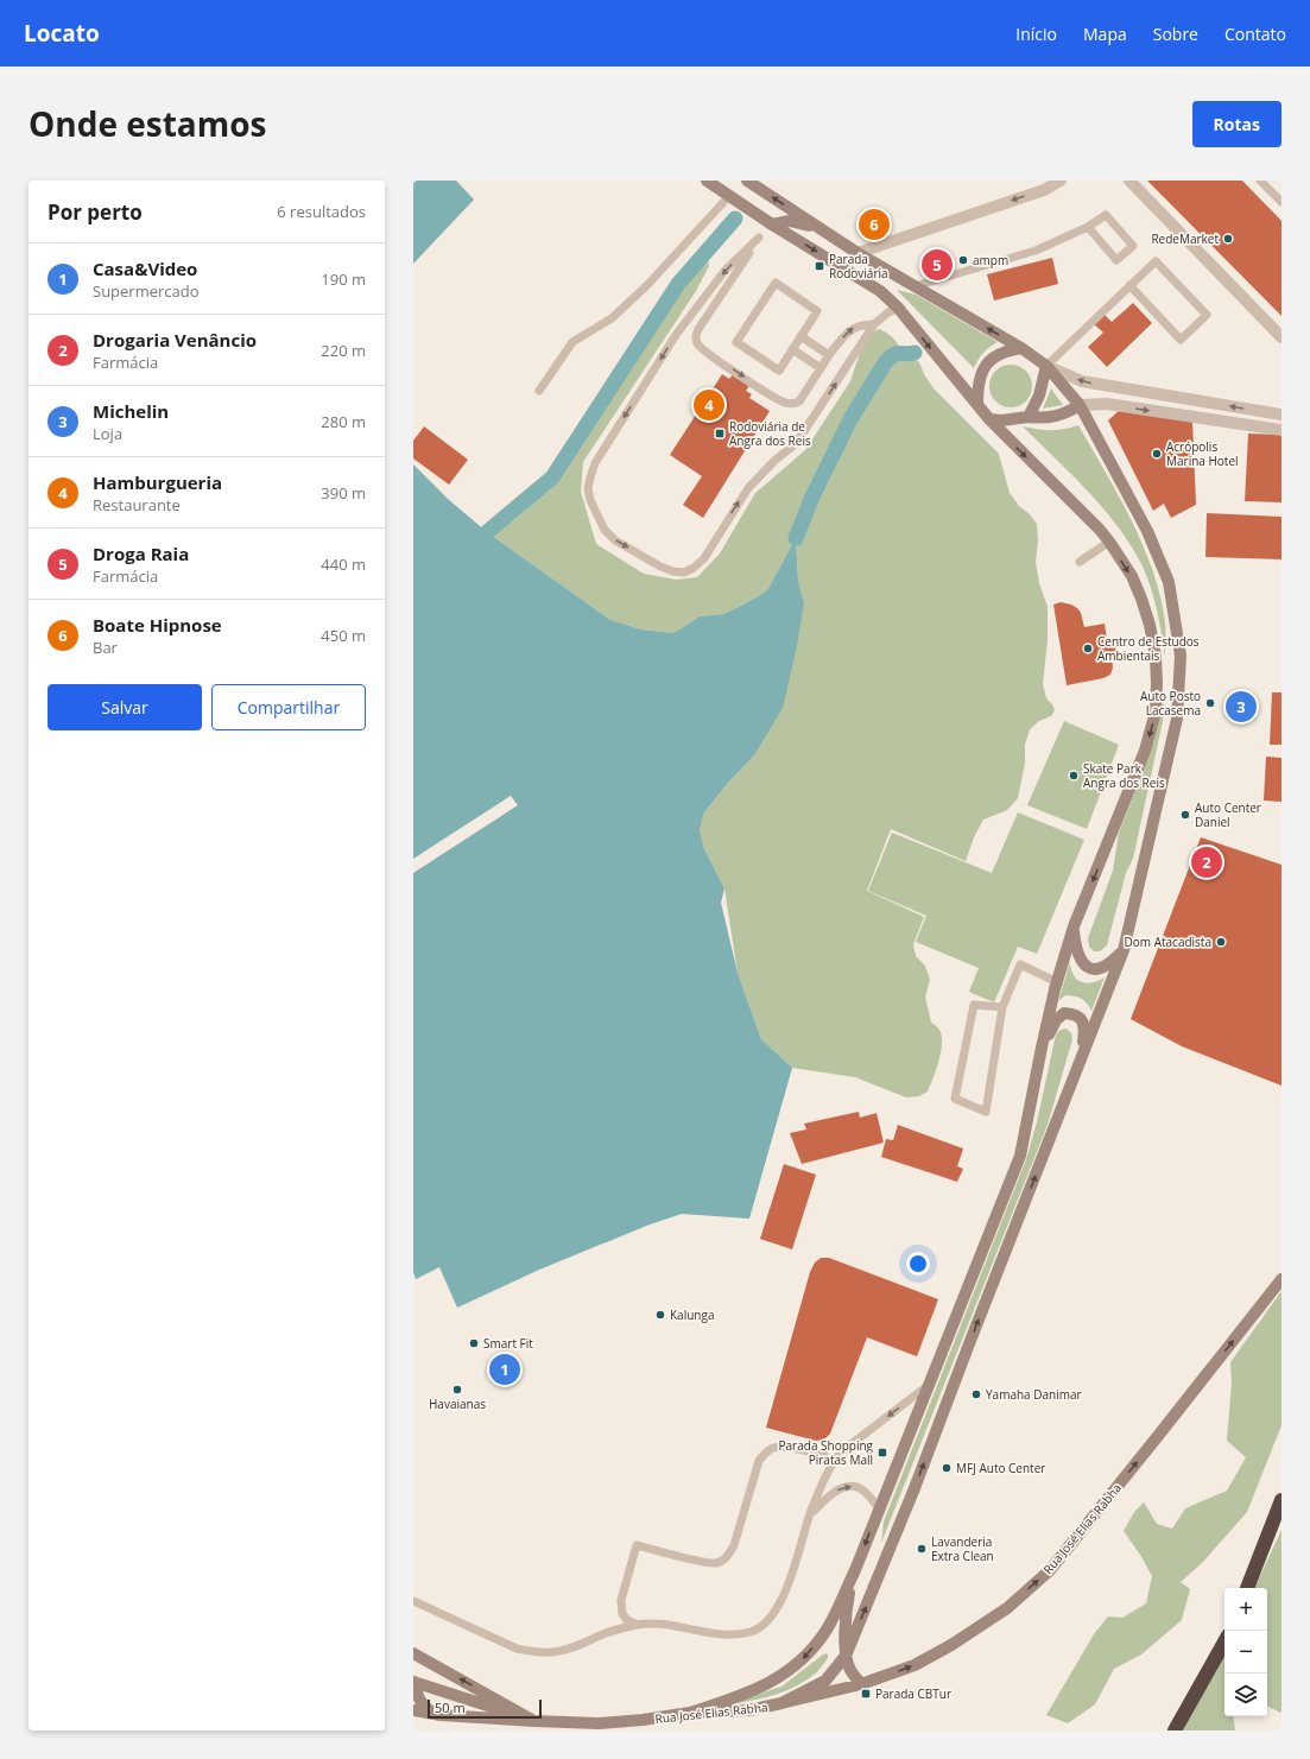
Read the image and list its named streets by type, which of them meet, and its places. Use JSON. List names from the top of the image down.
{
  "streets": {
    "main road": ["Rua José Elias Rabha"]
  },
  "one_way": ["Rua José Elias Rabha"],
  "places": {
    "other": [
      "RedeMarket",
      "ampm",
      "Acrópolis Marina Hotel",
      "Centro de Estudos Ambientais",
      "Auto Posto Lacasema",
      "Skate Park Angra dos Reis",
      "Auto Center Daniel",
      "Dom Atacadista",
      "Kalunga",
      "Smart Fit",
      "Havaianas",
      "Yamaha Danimar",
      "MFJ Auto Center",
      "Lavanderia Extra Clean"
    ],
    "transit": [
      "Parada Rodoviária",
      "Rodoviária de Angra dos Reis",
      "Parada Shopping Piratas Mall",
      "Parada CBTur"
    ]
  },
  "scale_bar": "50 m",
  "page": {
    "header": "Locato",
    "nav": [
      "Início",
      "Mapa",
      "Sobre",
      "Contato"
    ],
    "title": "Onde estamos",
    "buttons": [
      "Rotas",
      ["Salvar", "Compartilhar"]
    ],
    "heading": ["Por perto", "6 resultados"],
    "pins": [
      "6",
      "5",
      "4",
      "3",
      "2",
      "1"
    ],
    "list": [
      {
        "mark": "1",
        "name": "Casa&Video",
        "note": "Supermercado",
        "value": "190 m"
      },
      {
        "mark": "2",
        "name": "Drogaria Venâncio",
        "note": "Farmácia",
        "value": "220 m"
      },
      {
        "mark": "3",
        "name": "Michelin",
        "note": "Loja",
        "value": "280 m"
      },
      {
        "mark": "4",
        "name": "Hamburgueria",
        "note": "Restaurante",
        "value": "390 m"
      },
      {
        "mark": "5",
        "name": "Droga Raia",
        "note": "Farmácia",
        "value": "440 m"
      },
      {
        "mark": "6",
        "name": "Boate Hipnose",
        "note": "Bar",
        "value": "450 m"
      }
    ],
    "map_buttons": ["+", "−"],
    "scale": "50 m"
  }
}
